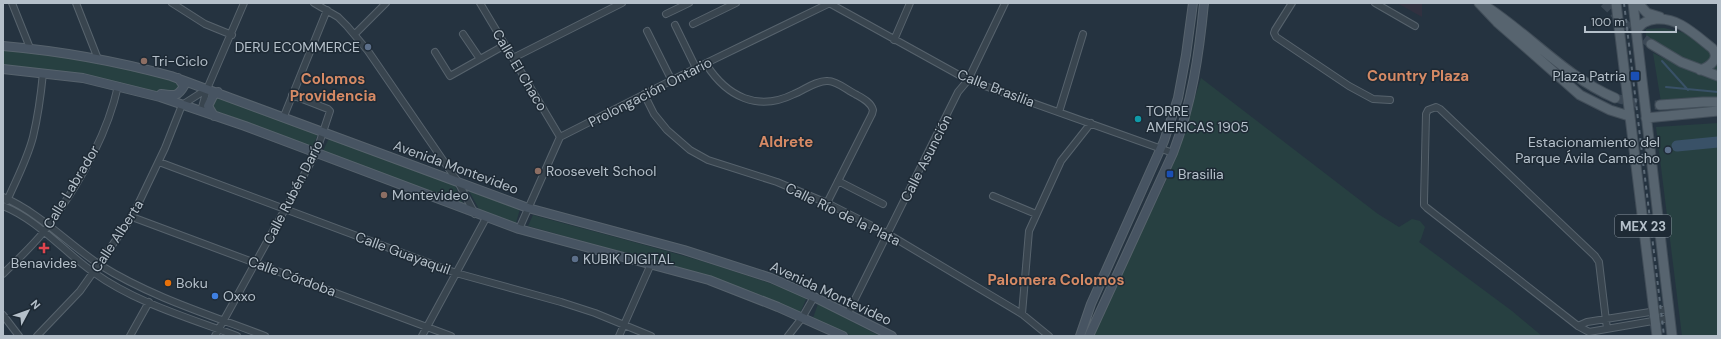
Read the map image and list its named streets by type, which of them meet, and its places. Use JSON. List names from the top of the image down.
{
  "streets": {
    "main road": ["MEX 23"],
    "street": [
      "Calle El Chaco",
      "Calle Brasilia",
      "Prolongación Ontario",
      "Calle Asunción",
      "Avenida Montevideo",
      "Calle Labrador",
      "Calle Rubén Darío",
      "Calle Río de la Plata",
      "Calle Alberta",
      "Calle Guayaquil",
      "Calle Córdoba"
    ]
  },
  "crossings": [
    ["Calle El Chaco", "Prolongación Ontario"],
    ["Calle Brasilia", "Prolongación Ontario"],
    ["Calle Brasilia", "Calle Asunción"],
    ["Prolongación Ontario", "Calle Río de la Plata"],
    ["Calle Asunción", "Avenida Montevideo"],
    ["Calle Asunción", "Calle Río de la Plata"],
    ["Avenida Montevideo", "Calle Rubén Darío"],
    ["Calle Rubén Darío", "Calle Guayaquil"],
    ["Calle Rubén Darío", "Calle Córdoba"],
    ["Calle Alberta", "Calle Guayaquil"],
    ["Calle Alberta", "Calle Córdoba"]
  ],
  "districts": [
    "Country Plaza",
    "Colomos Providencia",
    "Aldrete",
    "Palomera Colomos"
  ],
  "places": {
    "other": [
      "DERU ECOMMERCE",
      "Tri-Ciclo",
      "TORRE AMERICAS 1905",
      "Estacionamiento del Parque Ávila Camacho",
      "Roosevelt School",
      "Montevideo",
      "KUBIK DIGITAL",
      "Boku",
      "Oxxo"
    ],
    "transit": ["Plaza Patria", "Brasilia"],
    "health": ["Benavides"]
  },
  "scale_bar": "100 m",
  "north": "top right"
}
